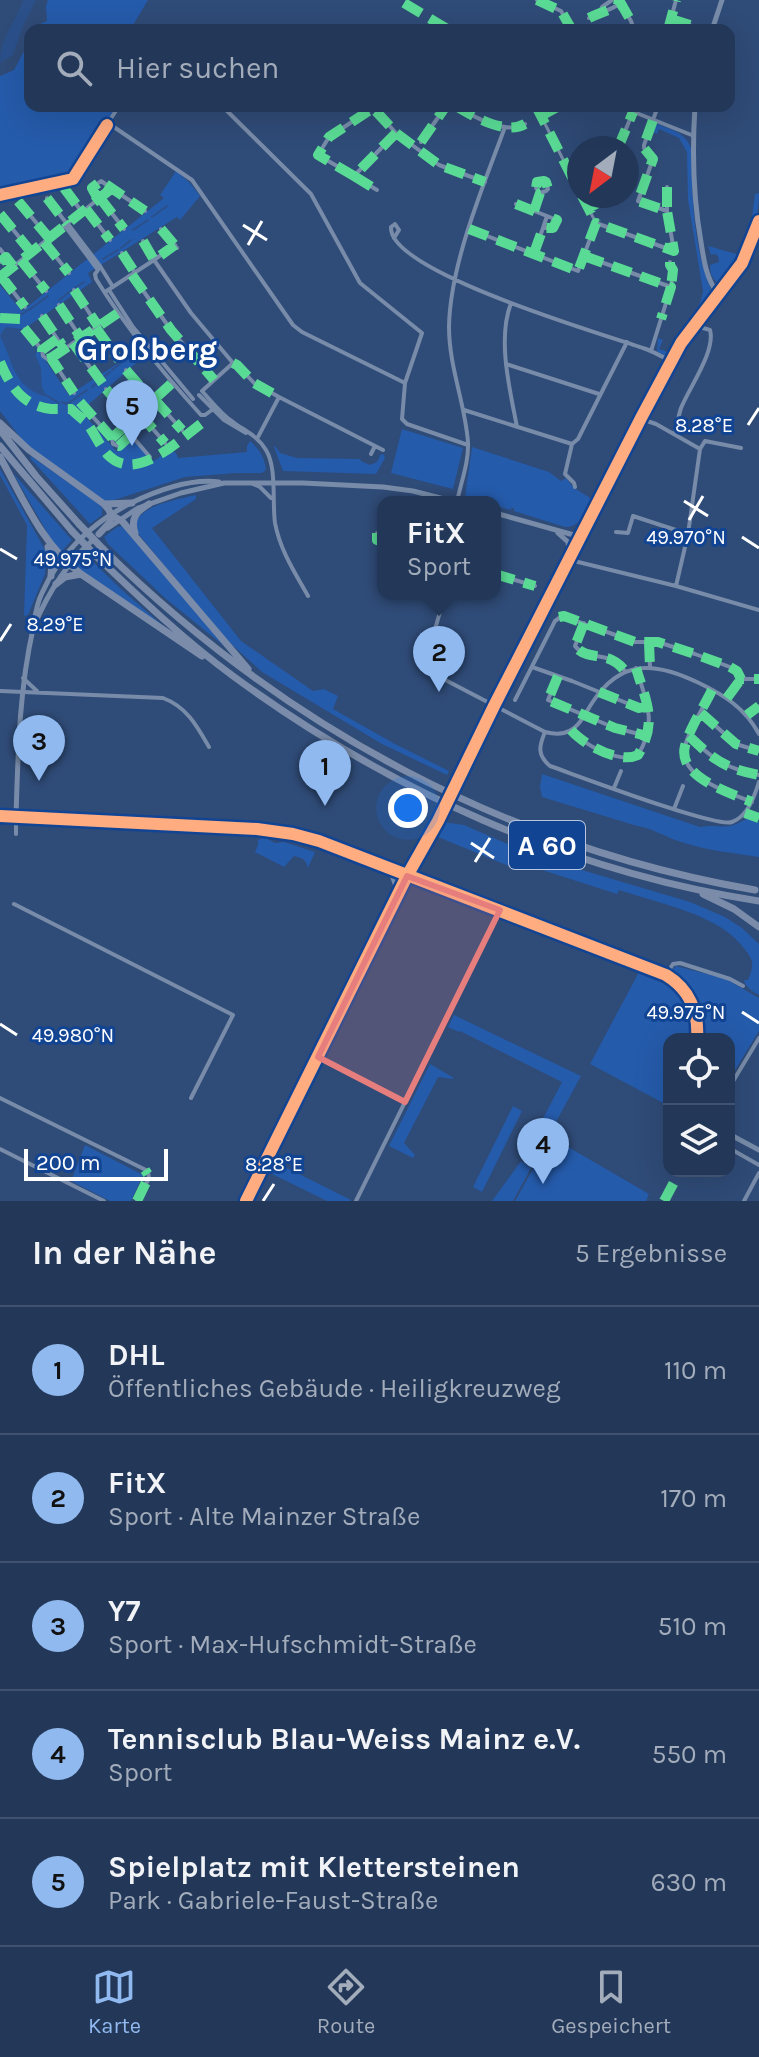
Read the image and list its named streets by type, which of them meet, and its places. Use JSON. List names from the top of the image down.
{
  "streets": {
    "highway": ["A 60"]
  },
  "districts": ["Großberg"],
  "scale_bar": "200 m",
  "north": "bottom left",
  "page": {
    "search": "Hier suchen",
    "pins": [
      "5",
      "2",
      "3",
      "1",
      "4"
    ],
    "popup": ["FitX", "Sport"],
    "scale": "200 m",
    "heading": ["In der Nähe", "5 Ergebnisse"],
    "list": [
      {
        "mark": "1",
        "name": "DHL",
        "note": "Öffentliches Gebäude · Heiligkreuzweg",
        "value": "110 m"
      },
      {
        "mark": "2",
        "name": "FitX",
        "note": "Sport · Alte Mainzer Straße",
        "value": "170 m"
      },
      {
        "mark": "3",
        "name": "Y7",
        "note": "Sport · Max-Hufschmidt-Straße",
        "value": "510 m"
      },
      {
        "mark": "4",
        "name": "Tennisclub Blau-Weiss Mainz e.V.",
        "note": "Sport",
        "value": "550 m"
      },
      {
        "mark": "5",
        "name": "Spielplatz mit Klettersteinen",
        "note": "Park · Gabriele-Faust-Straße",
        "value": "630 m"
      }
    ],
    "nav": ["Karte", "Route", "Gespeichert"]
  },
  "coordinates": [
    "8.28°E",
    "49.970°N",
    "49.975°N",
    "8.29°E",
    "49.980°N"
  ]
}
